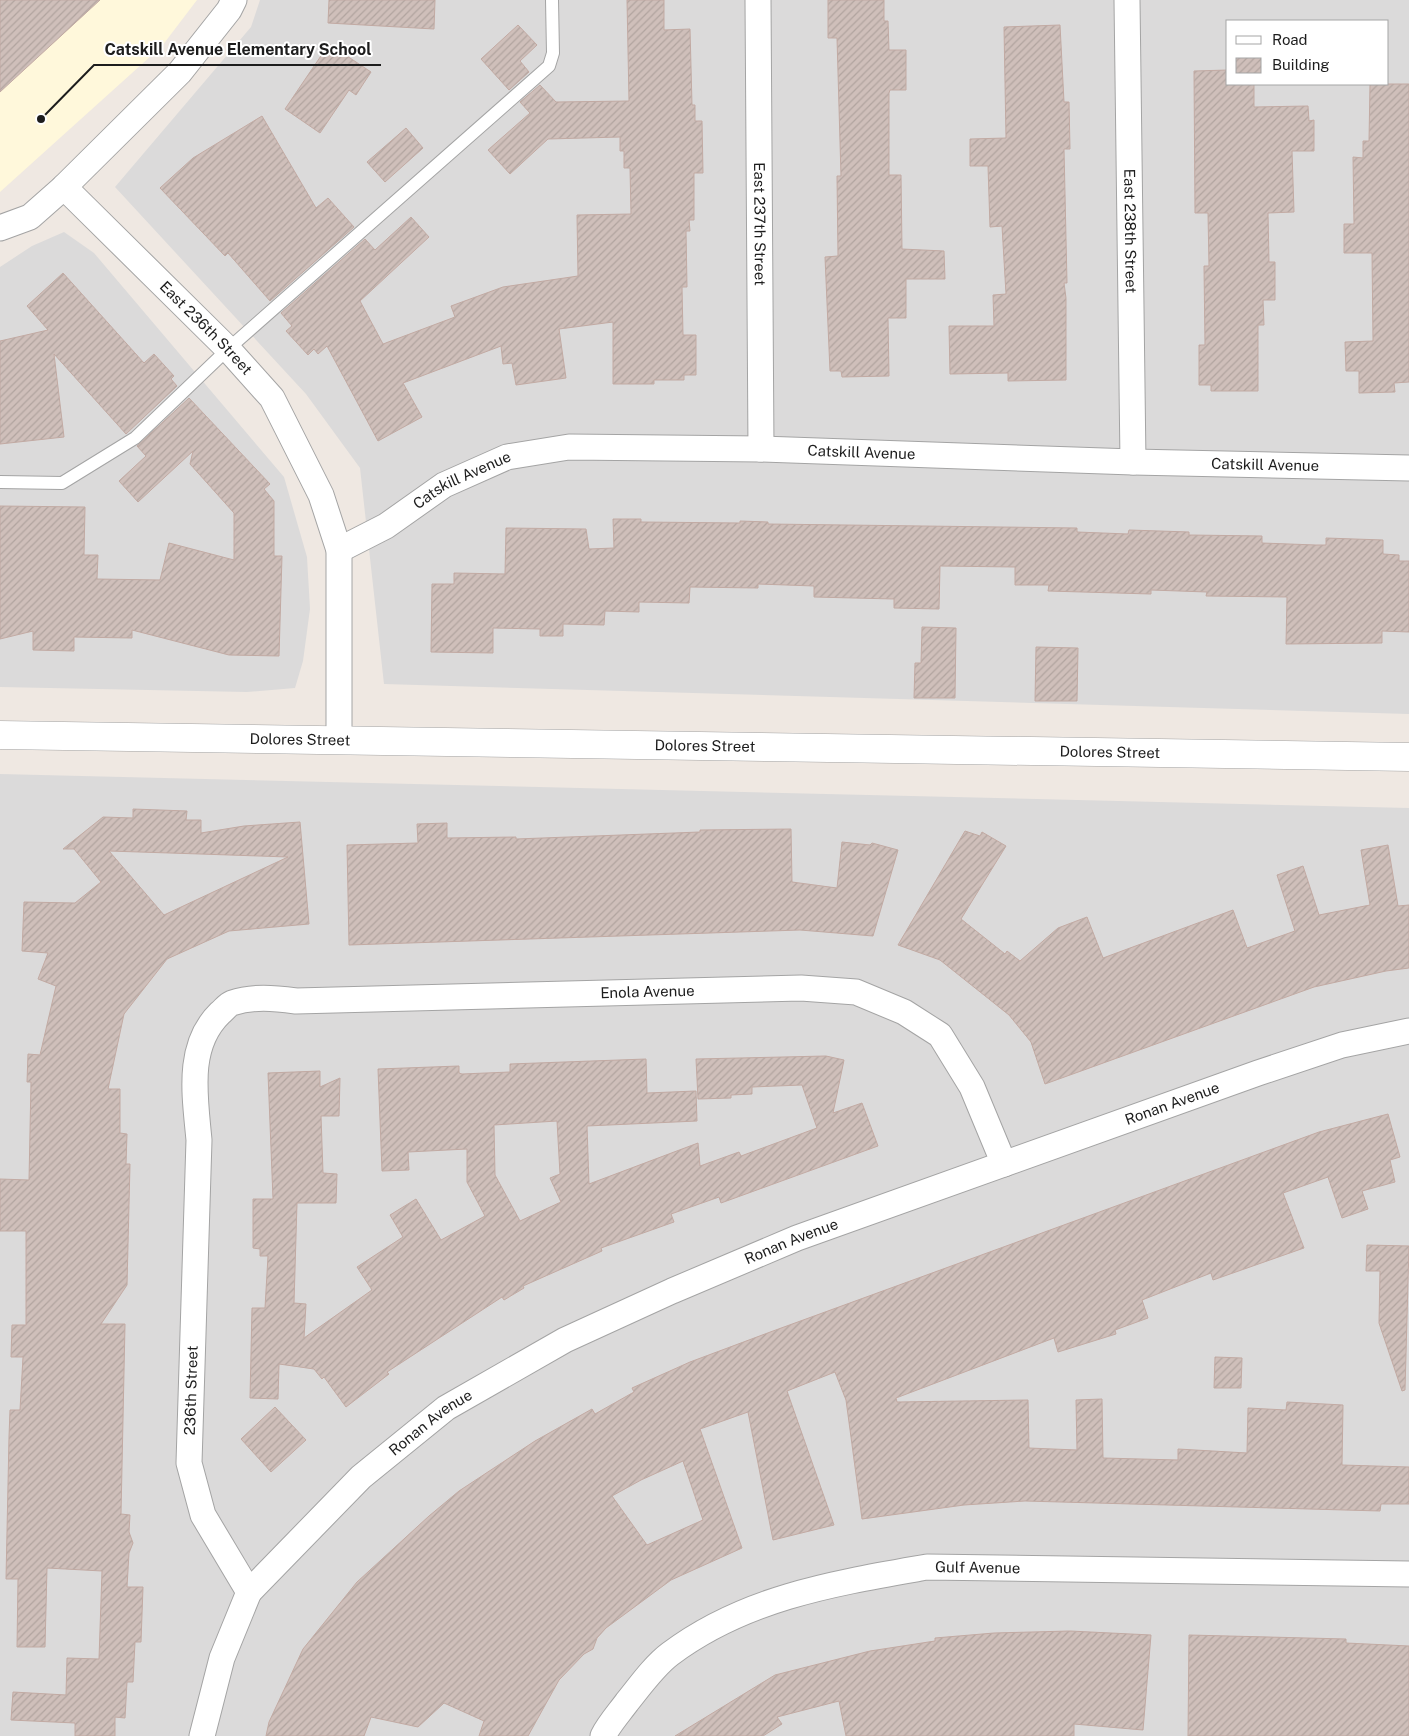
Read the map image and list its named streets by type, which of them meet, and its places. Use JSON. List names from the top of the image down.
{
  "streets": {
    "street": [
      "East 237th Street",
      "East 238th Street",
      "East 236th Street",
      "Catskill Avenue",
      "Dolores Street",
      "Enola Avenue",
      "Ronan Avenue",
      "236th Street",
      "Gulf Avenue"
    ]
  },
  "crossings": [
    ["East 237th Street", "Catskill Avenue"],
    ["East 238th Street", "Catskill Avenue"],
    ["East 236th Street", "Catskill Avenue"],
    ["East 236th Street", "Dolores Street"],
    ["Enola Avenue", "Ronan Avenue"],
    ["Enola Avenue", "236th Street"],
    ["Ronan Avenue", "236th Street"]
  ],
  "places": ["Catskill Avenue Elementary School"],
  "legend": ["Road", "Building"]
}
